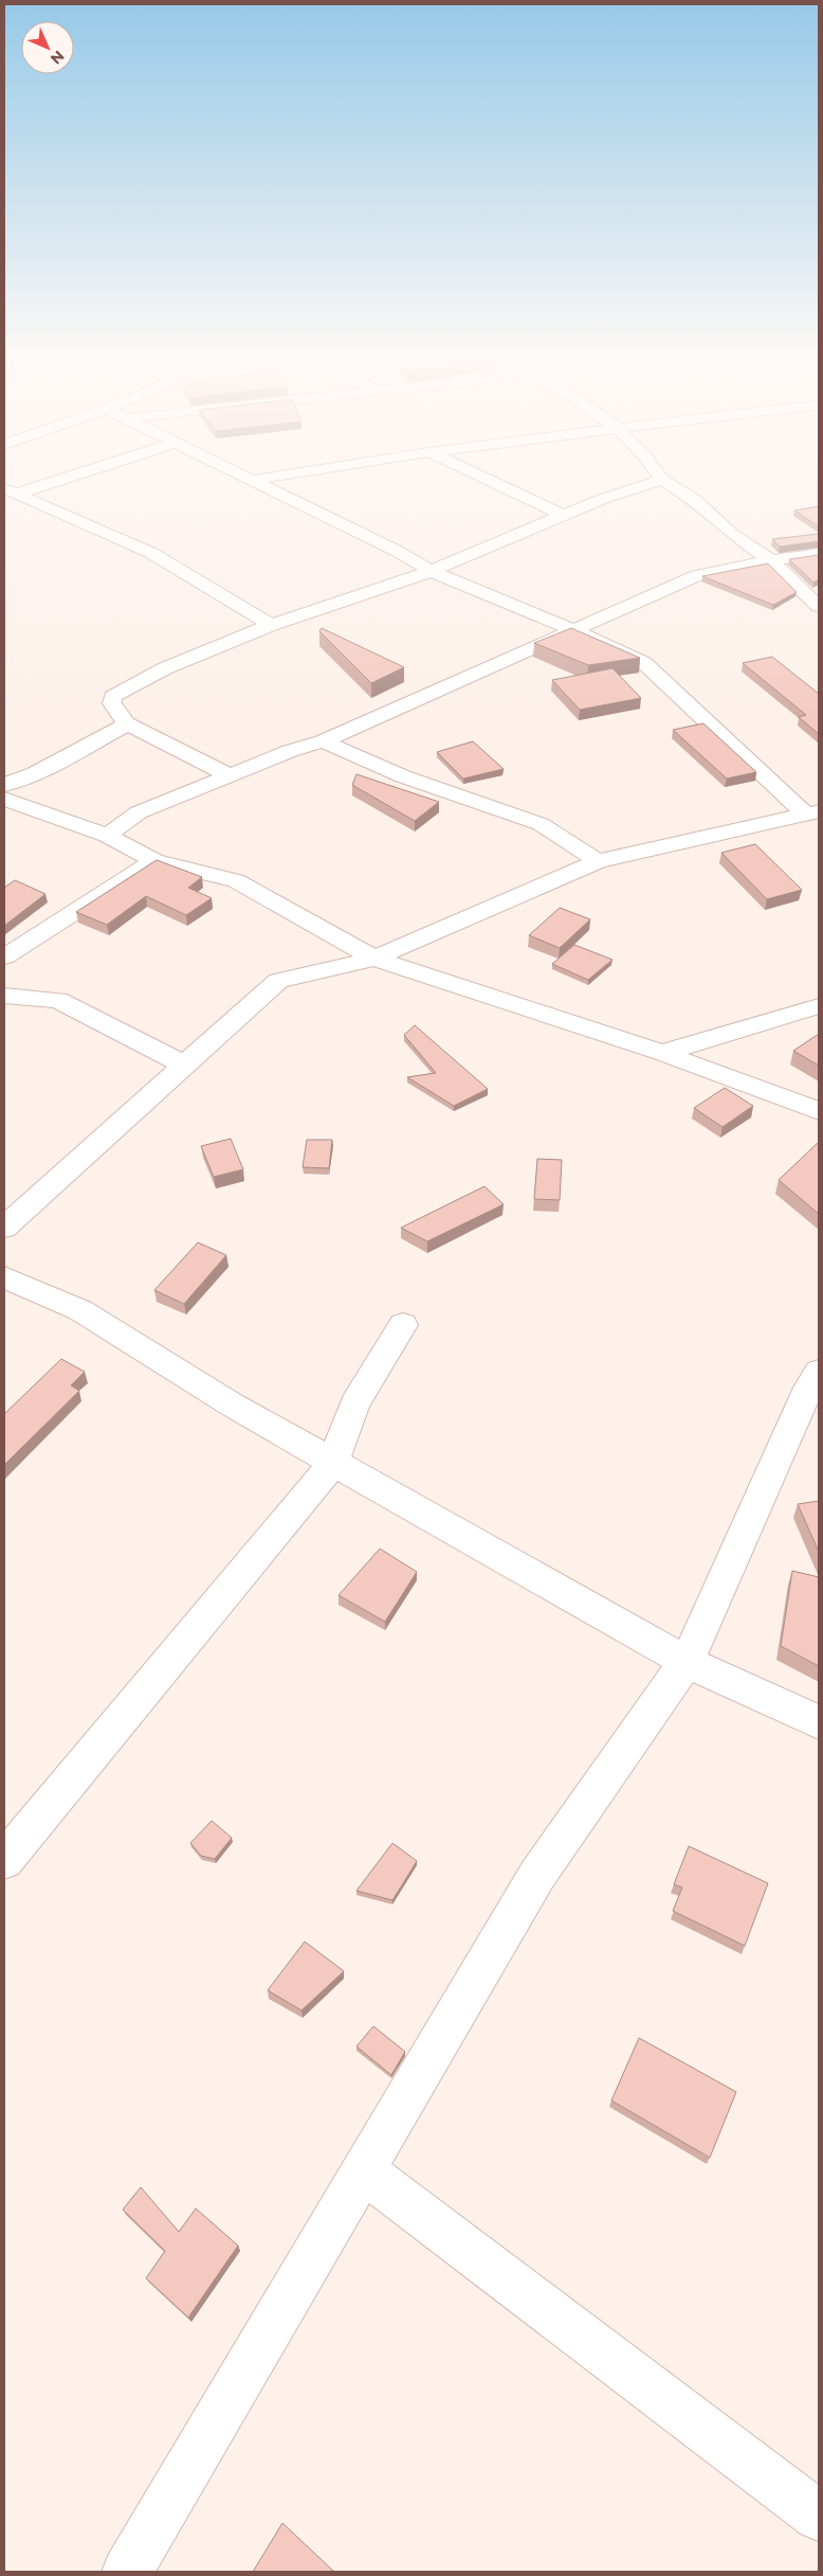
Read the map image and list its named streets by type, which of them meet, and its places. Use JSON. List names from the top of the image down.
{
  "north": "bottom right"
}
